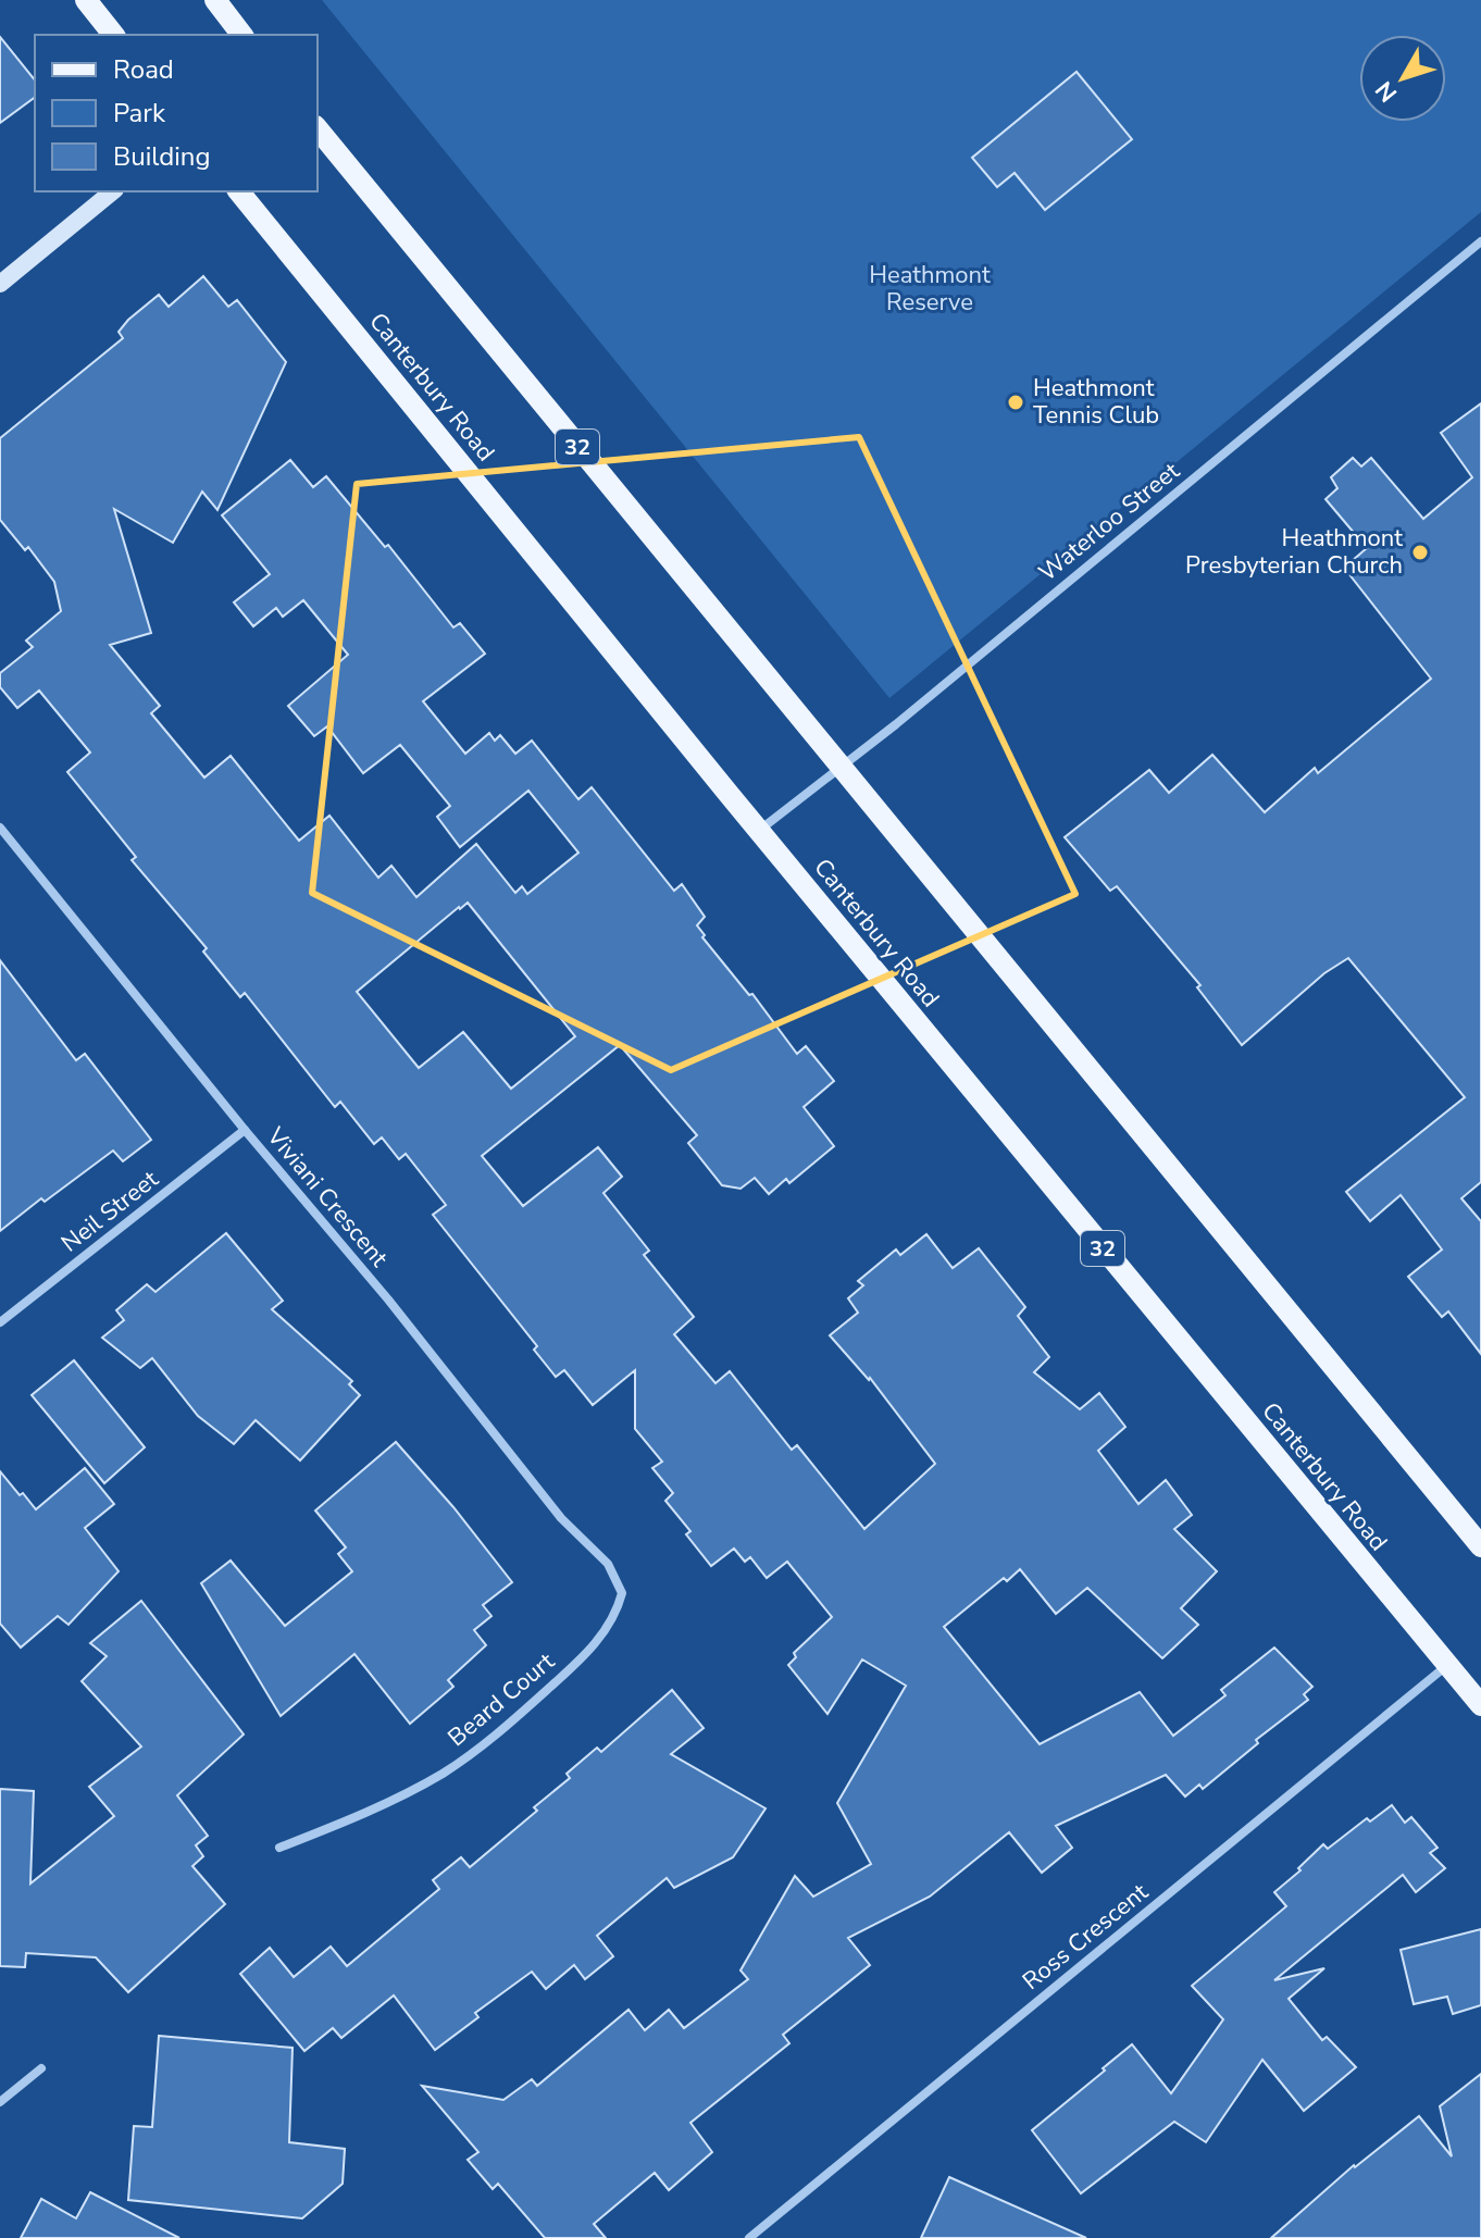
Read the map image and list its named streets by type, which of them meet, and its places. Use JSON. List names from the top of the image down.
{
  "streets": {
    "main road": ["Canterbury Road", "32"],
    "street": [
      "Waterloo Street",
      "Viviani Crescent",
      "Neil Street",
      "Beard Court",
      "Ross Crescent"
    ]
  },
  "crossings": [
    ["Canterbury Road", "Waterloo Street"],
    ["Canterbury Road", "Ross Crescent"],
    ["32", "Waterloo Street"],
    ["Viviani Crescent", "Neil Street"],
    ["Viviani Crescent", "Beard Court"]
  ],
  "parks": ["Heathmont Reserve"],
  "places": ["Heathmont Tennis Club", "Heathmont Presbyterian Church"],
  "legend": ["Road", "Park", "Building"],
  "north": "bottom left"
}
